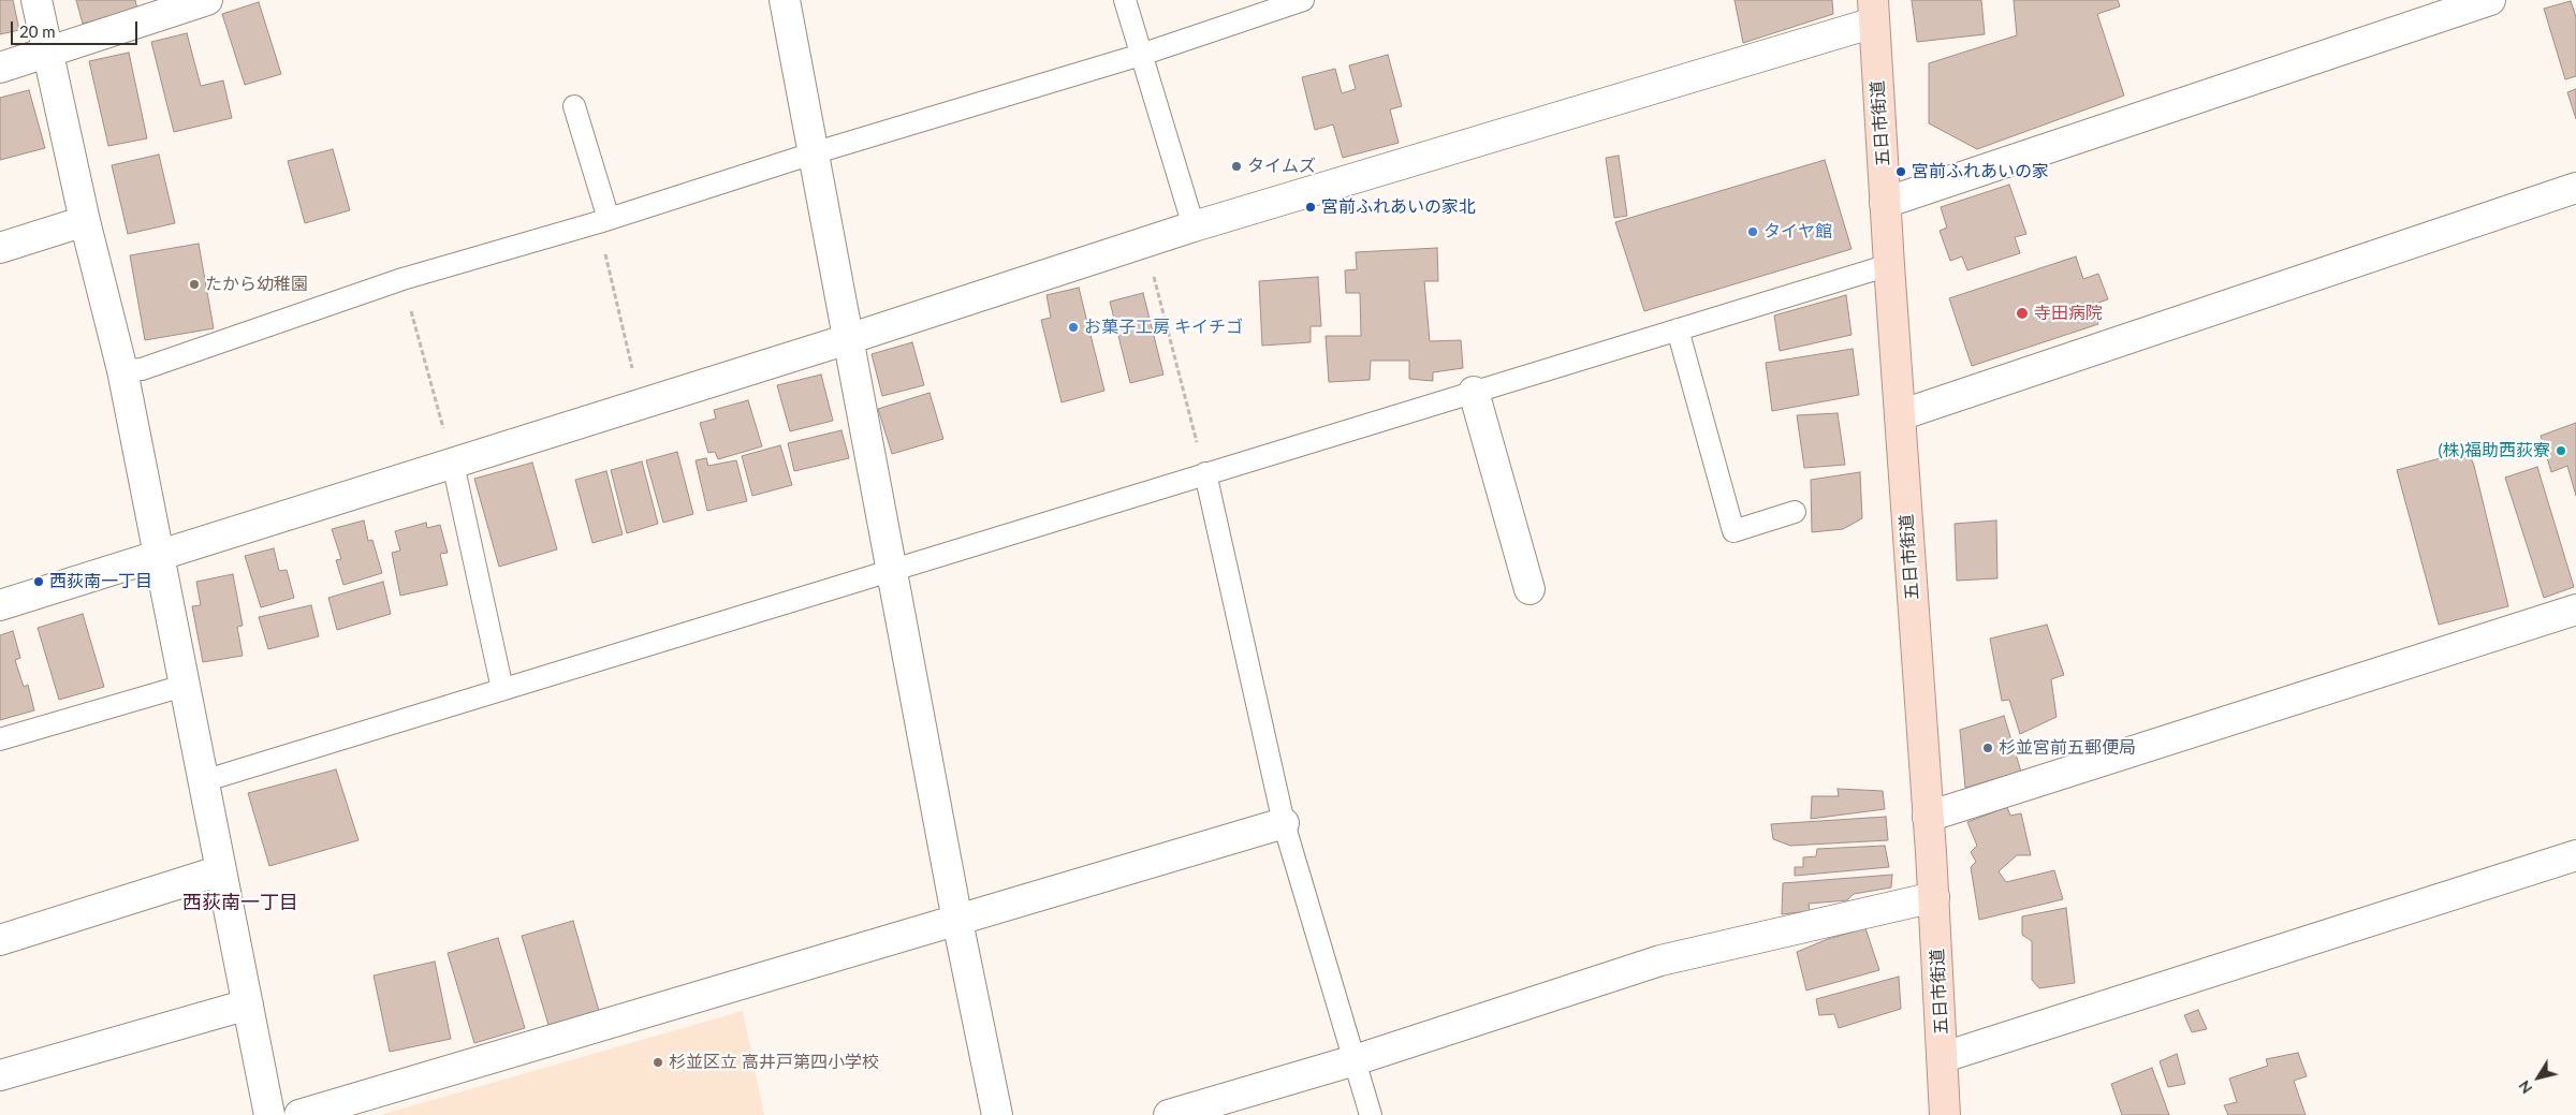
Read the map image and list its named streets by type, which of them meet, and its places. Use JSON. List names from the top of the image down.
{
  "streets": {
    "main road": ["五日市街道"]
  },
  "districts": ["西荻南一丁目"],
  "places": [
    "タイムズ",
    "宮前ふれあいの家",
    "宮前ふれあいの家北",
    "タイヤ館",
    "たから幼稚園",
    "寺田病院",
    "お菓子工房 キイチゴ",
    "(株)福助西荻寮",
    "西荻南一丁目",
    "杉並宮前五郵便局",
    "杉並区立 高井戸第四小学校"
  ],
  "scale_bar": "20 m",
  "north": "bottom left"
}
